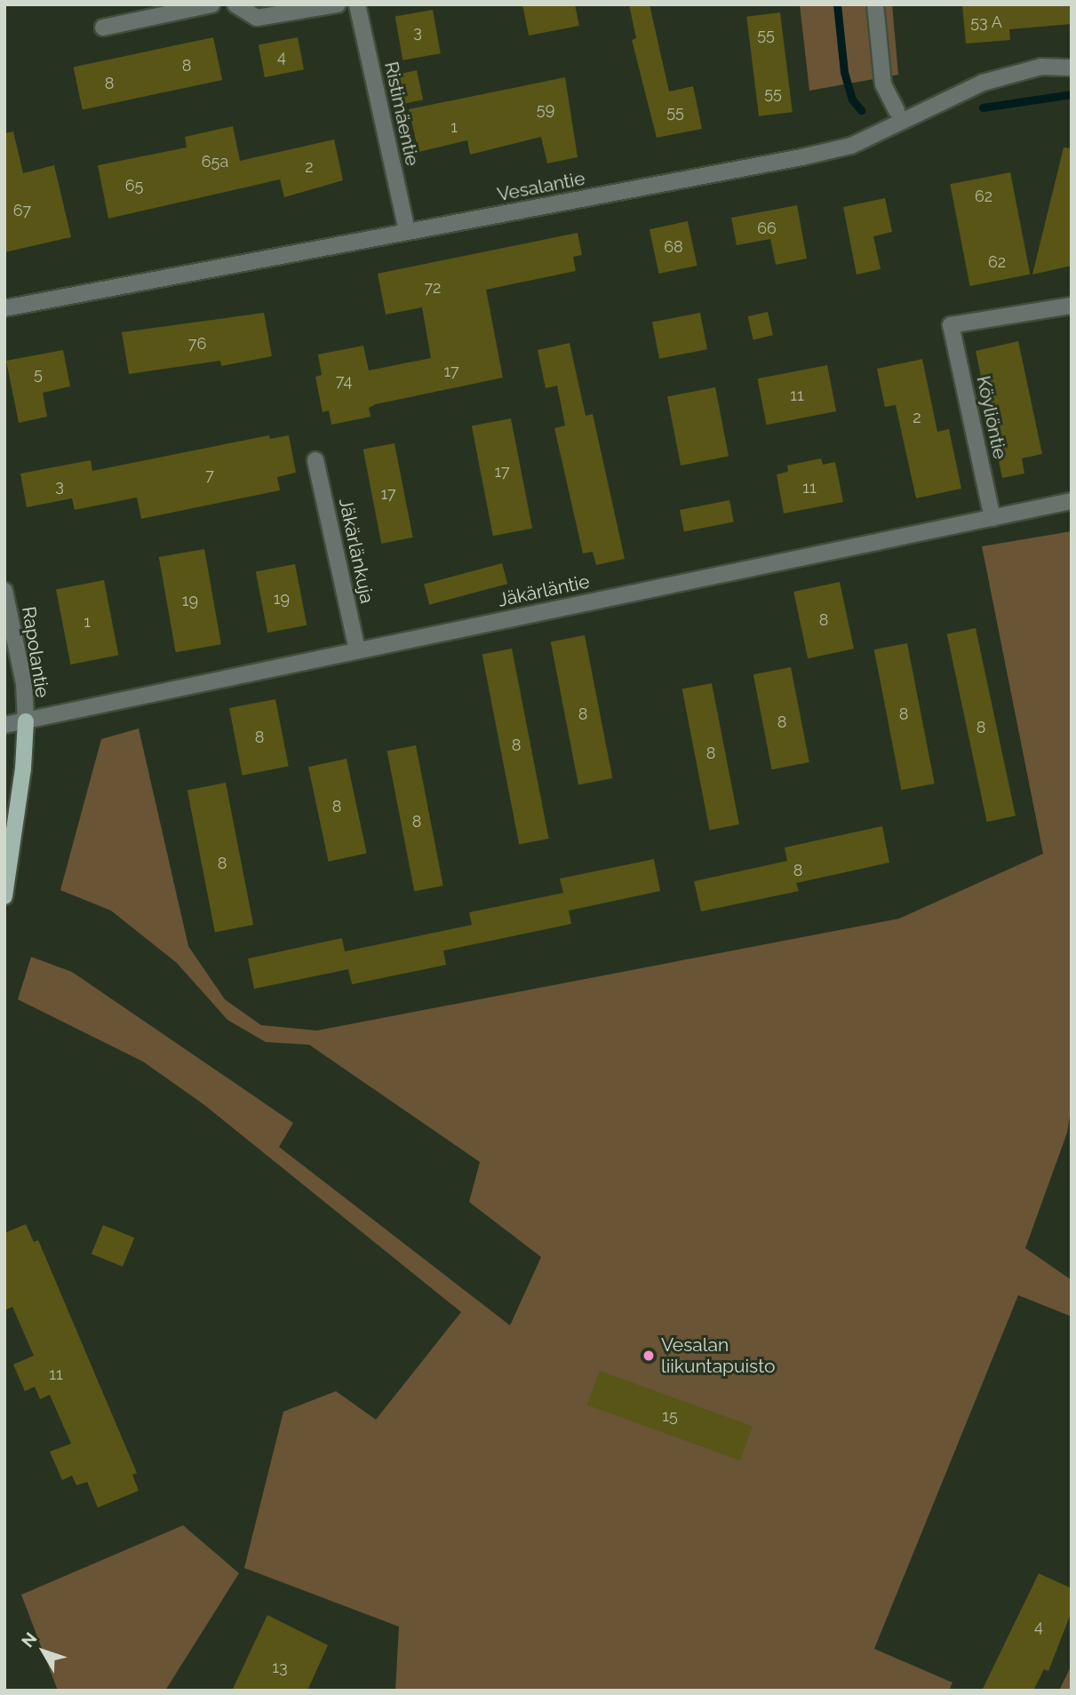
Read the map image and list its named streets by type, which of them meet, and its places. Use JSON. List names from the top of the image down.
{
  "streets": {
    "street": [
      "Ristimäentie",
      "Vesalantie",
      "Köyliöntie",
      "Jäkärlänkuja",
      "Jäkärläntie",
      "Rapolantie"
    ]
  },
  "crossings": [
    ["Ristimäentie", "Vesalantie"],
    ["Köyliöntie", "Jäkärläntie"],
    ["Jäkärlänkuja", "Jäkärläntie"],
    ["Jäkärläntie", "Rapolantie"]
  ],
  "places": ["Vesalan liikuntapuisto"],
  "house_numbers": [
    "53 A",
    "3",
    "55",
    "4",
    "8",
    "8",
    "55",
    "59",
    "55",
    "1",
    "65a",
    "2",
    "65",
    "62",
    "67",
    "66",
    "68",
    "62",
    "72",
    "76",
    "17",
    "5",
    "74",
    "11",
    "2",
    "17",
    "7",
    "3",
    "11",
    "17",
    "19",
    "19",
    "8",
    "1",
    "8",
    "8",
    "8",
    "8",
    "8",
    "8",
    "8",
    "8",
    "8",
    "8",
    "8",
    "11",
    "15",
    "4",
    "13"
  ],
  "north": "top left"
}
